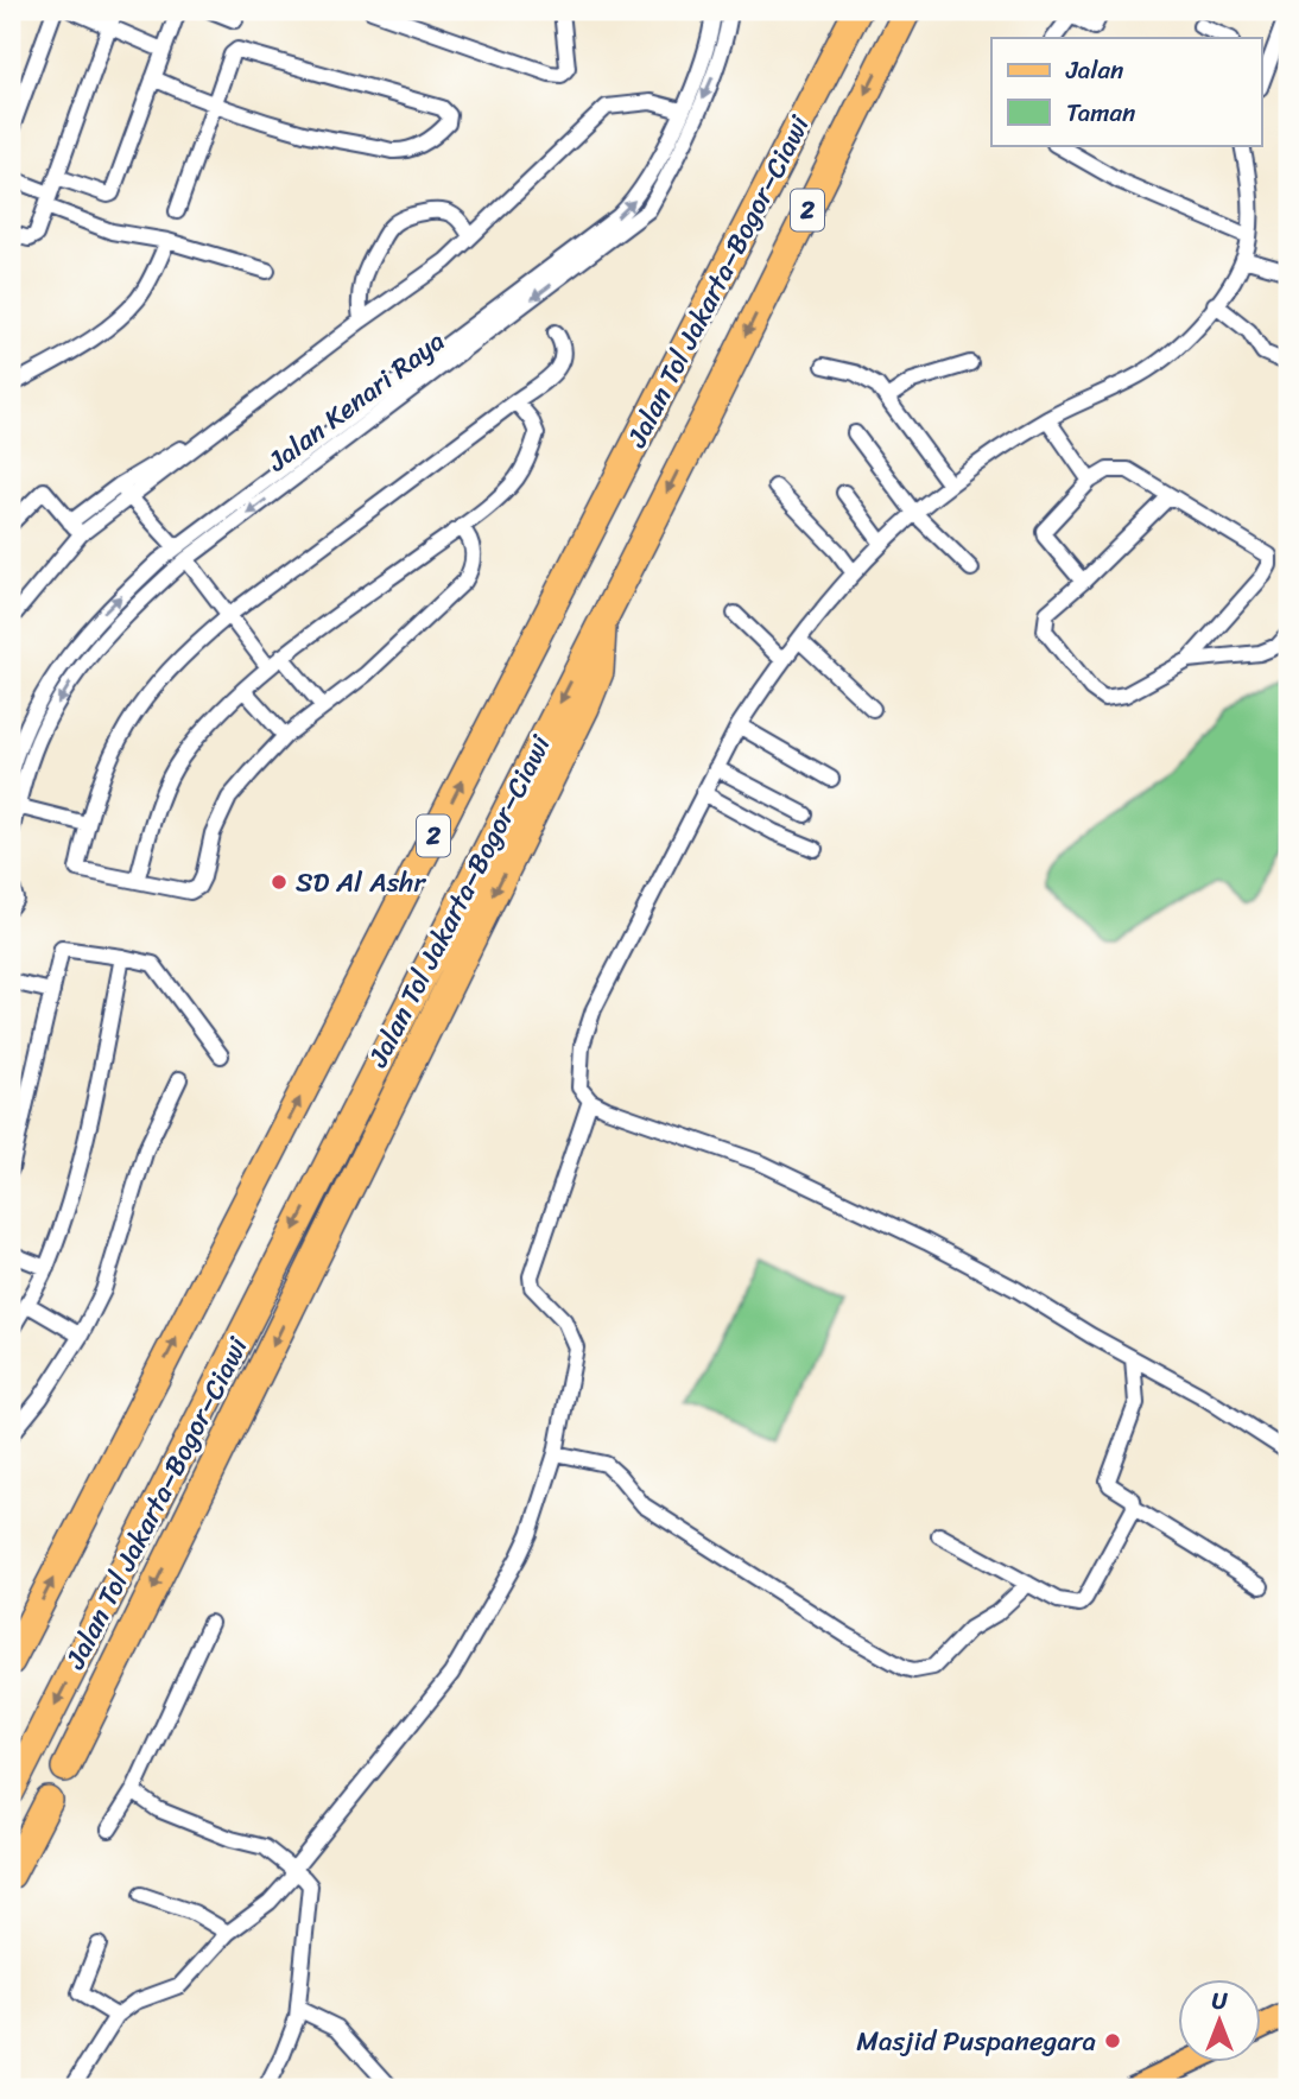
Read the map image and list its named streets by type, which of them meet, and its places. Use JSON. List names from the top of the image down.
{
  "streets": {
    "highway": ["2", "Jalan Tol Jakarta–Bogor–Ciawi"],
    "street": ["Jalan Kenari Raya"]
  },
  "places": ["SD Al Ashr", "Masjid Puspanegara"],
  "legend": ["Jalan", "Taman"],
  "north": "top"
}
